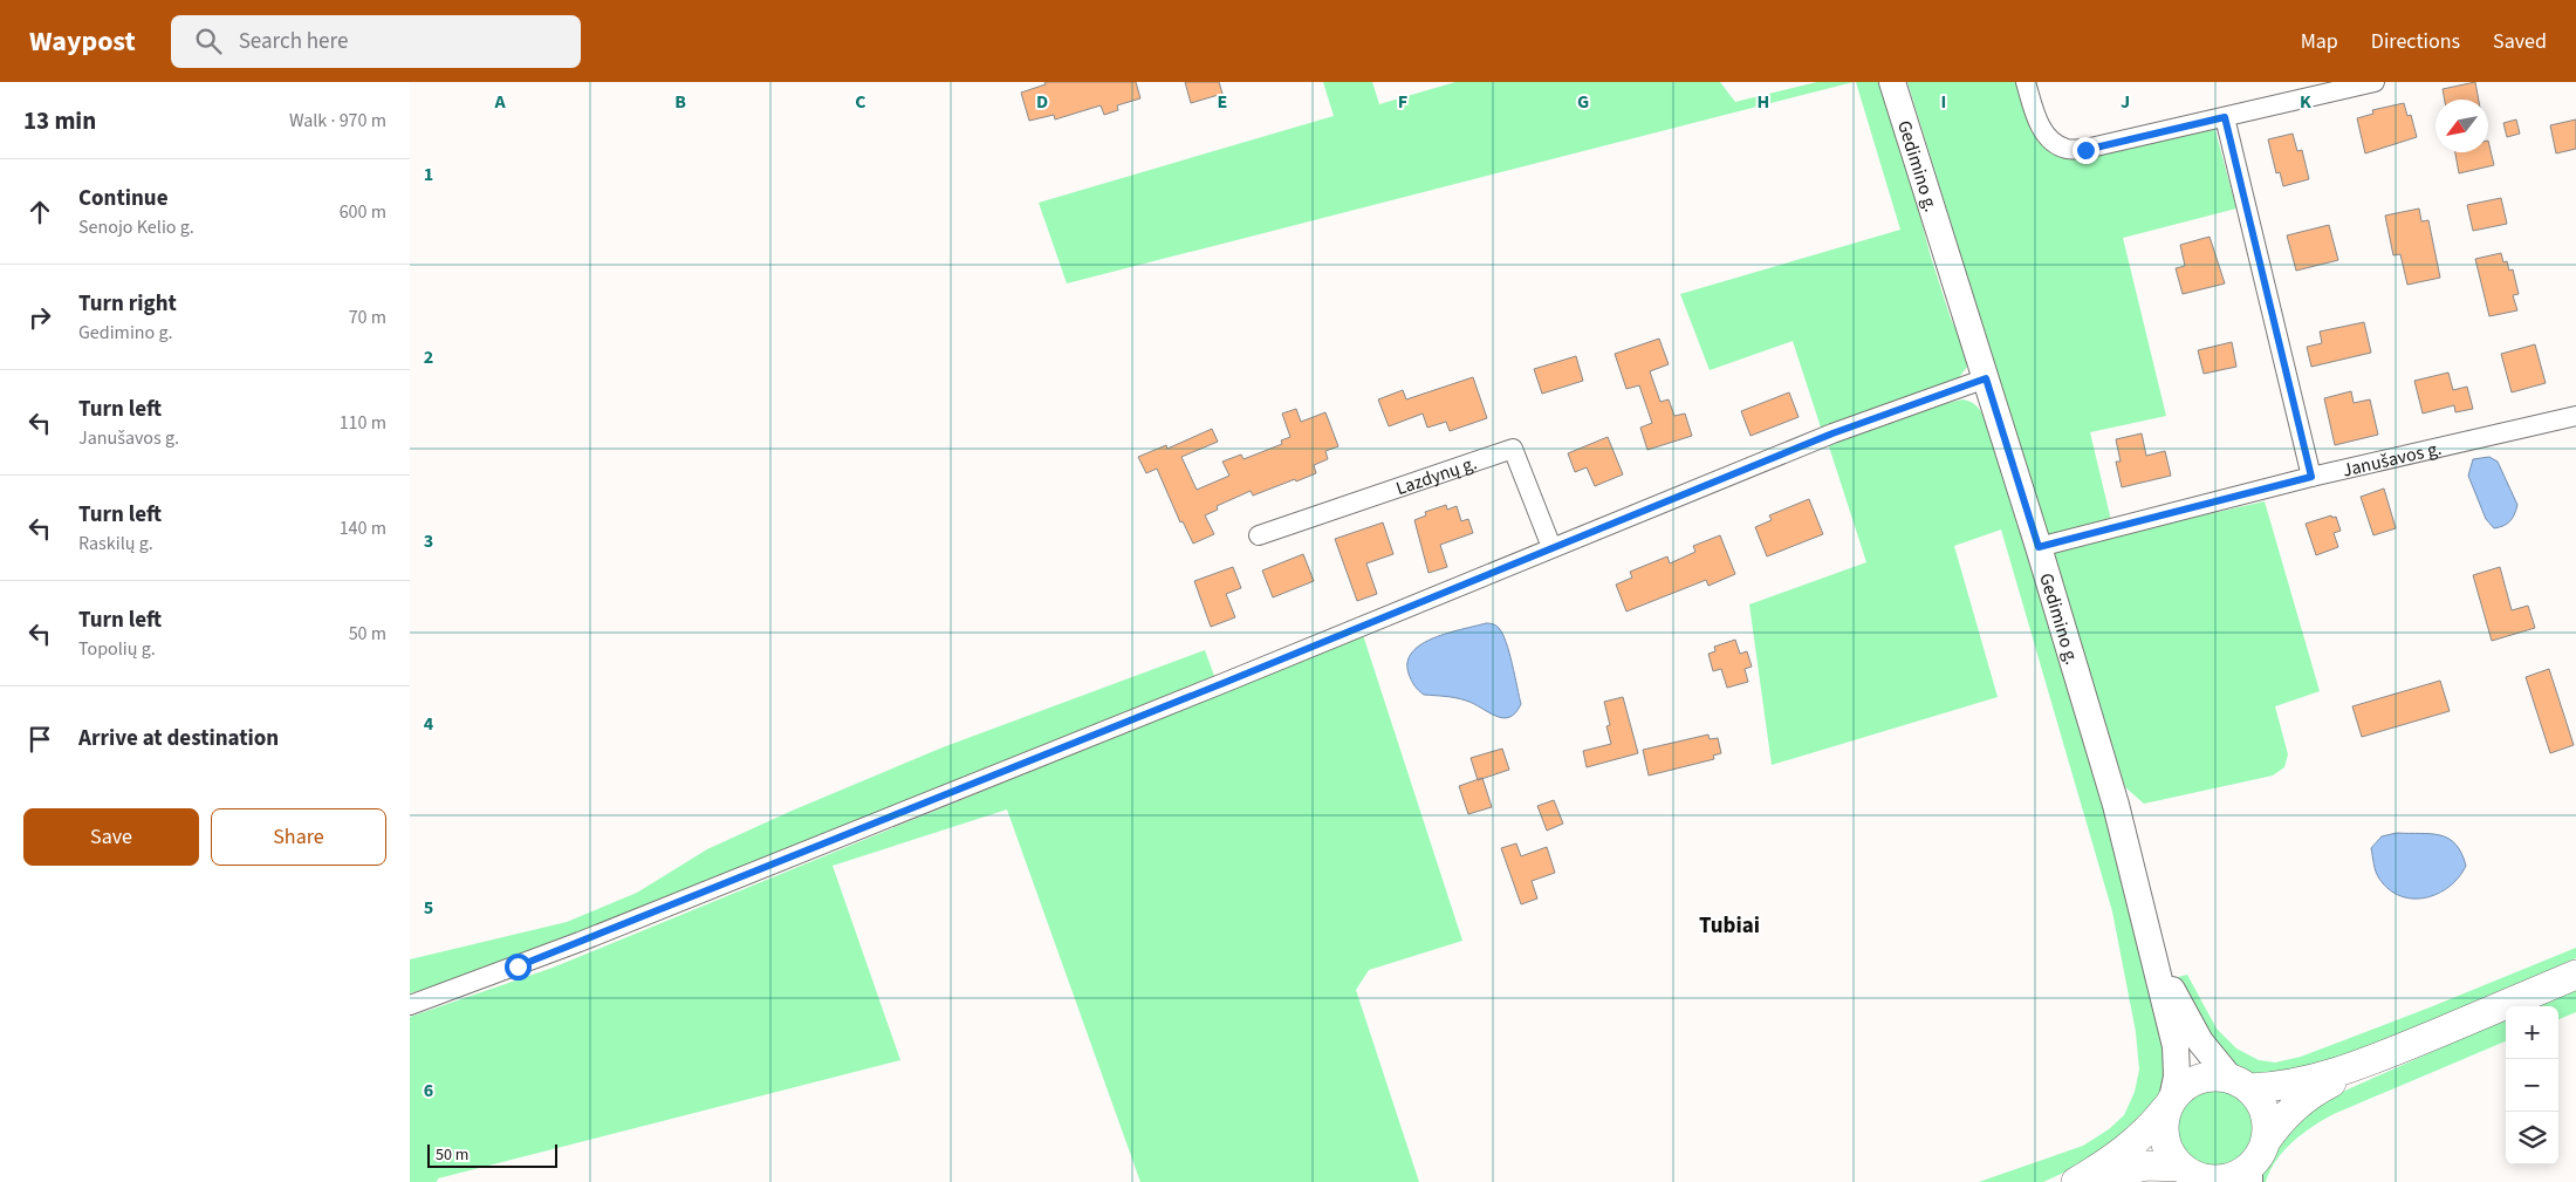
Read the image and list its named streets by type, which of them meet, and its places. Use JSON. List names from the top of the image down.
{
  "streets": {
    "main road": ["Gedimino g."],
    "street": ["Janušavos g.", "Lazdynų g."]
  },
  "crossings": [
    ["Gedimino g.", "Janušavos g."]
  ],
  "districts": ["Tubiai"],
  "scale_bar": "50 m",
  "north": "bottom left",
  "page": {
    "header": "Waypost",
    "search": "Search here",
    "nav": ["Map", "Directions", "Saved"],
    "heading": ["13 min", "Walk · 970 m"],
    "list": [
      ["Continue", "Senojo Kelio g.", "600 m"],
      ["Turn right", "Gedimino g.", "70 m"],
      ["Turn left", "Janušavos g.", "110 m"],
      ["Turn left", "Raskilų g.", "140 m"],
      ["Turn left", "Topolių g.", "50 m"],
      "Arrive at destination"
    ],
    "buttons": ["Save", "Share"],
    "map_buttons": ["+", "−"],
    "scale": "50 m"
  },
  "grid": {
    "columns": [
      "A",
      "B",
      "C",
      "D",
      "E",
      "F",
      "G",
      "H",
      "I",
      "J",
      "K"
    ],
    "rows": [
      "1",
      "2",
      "3",
      "4",
      "5",
      "6"
    ]
  }
}
